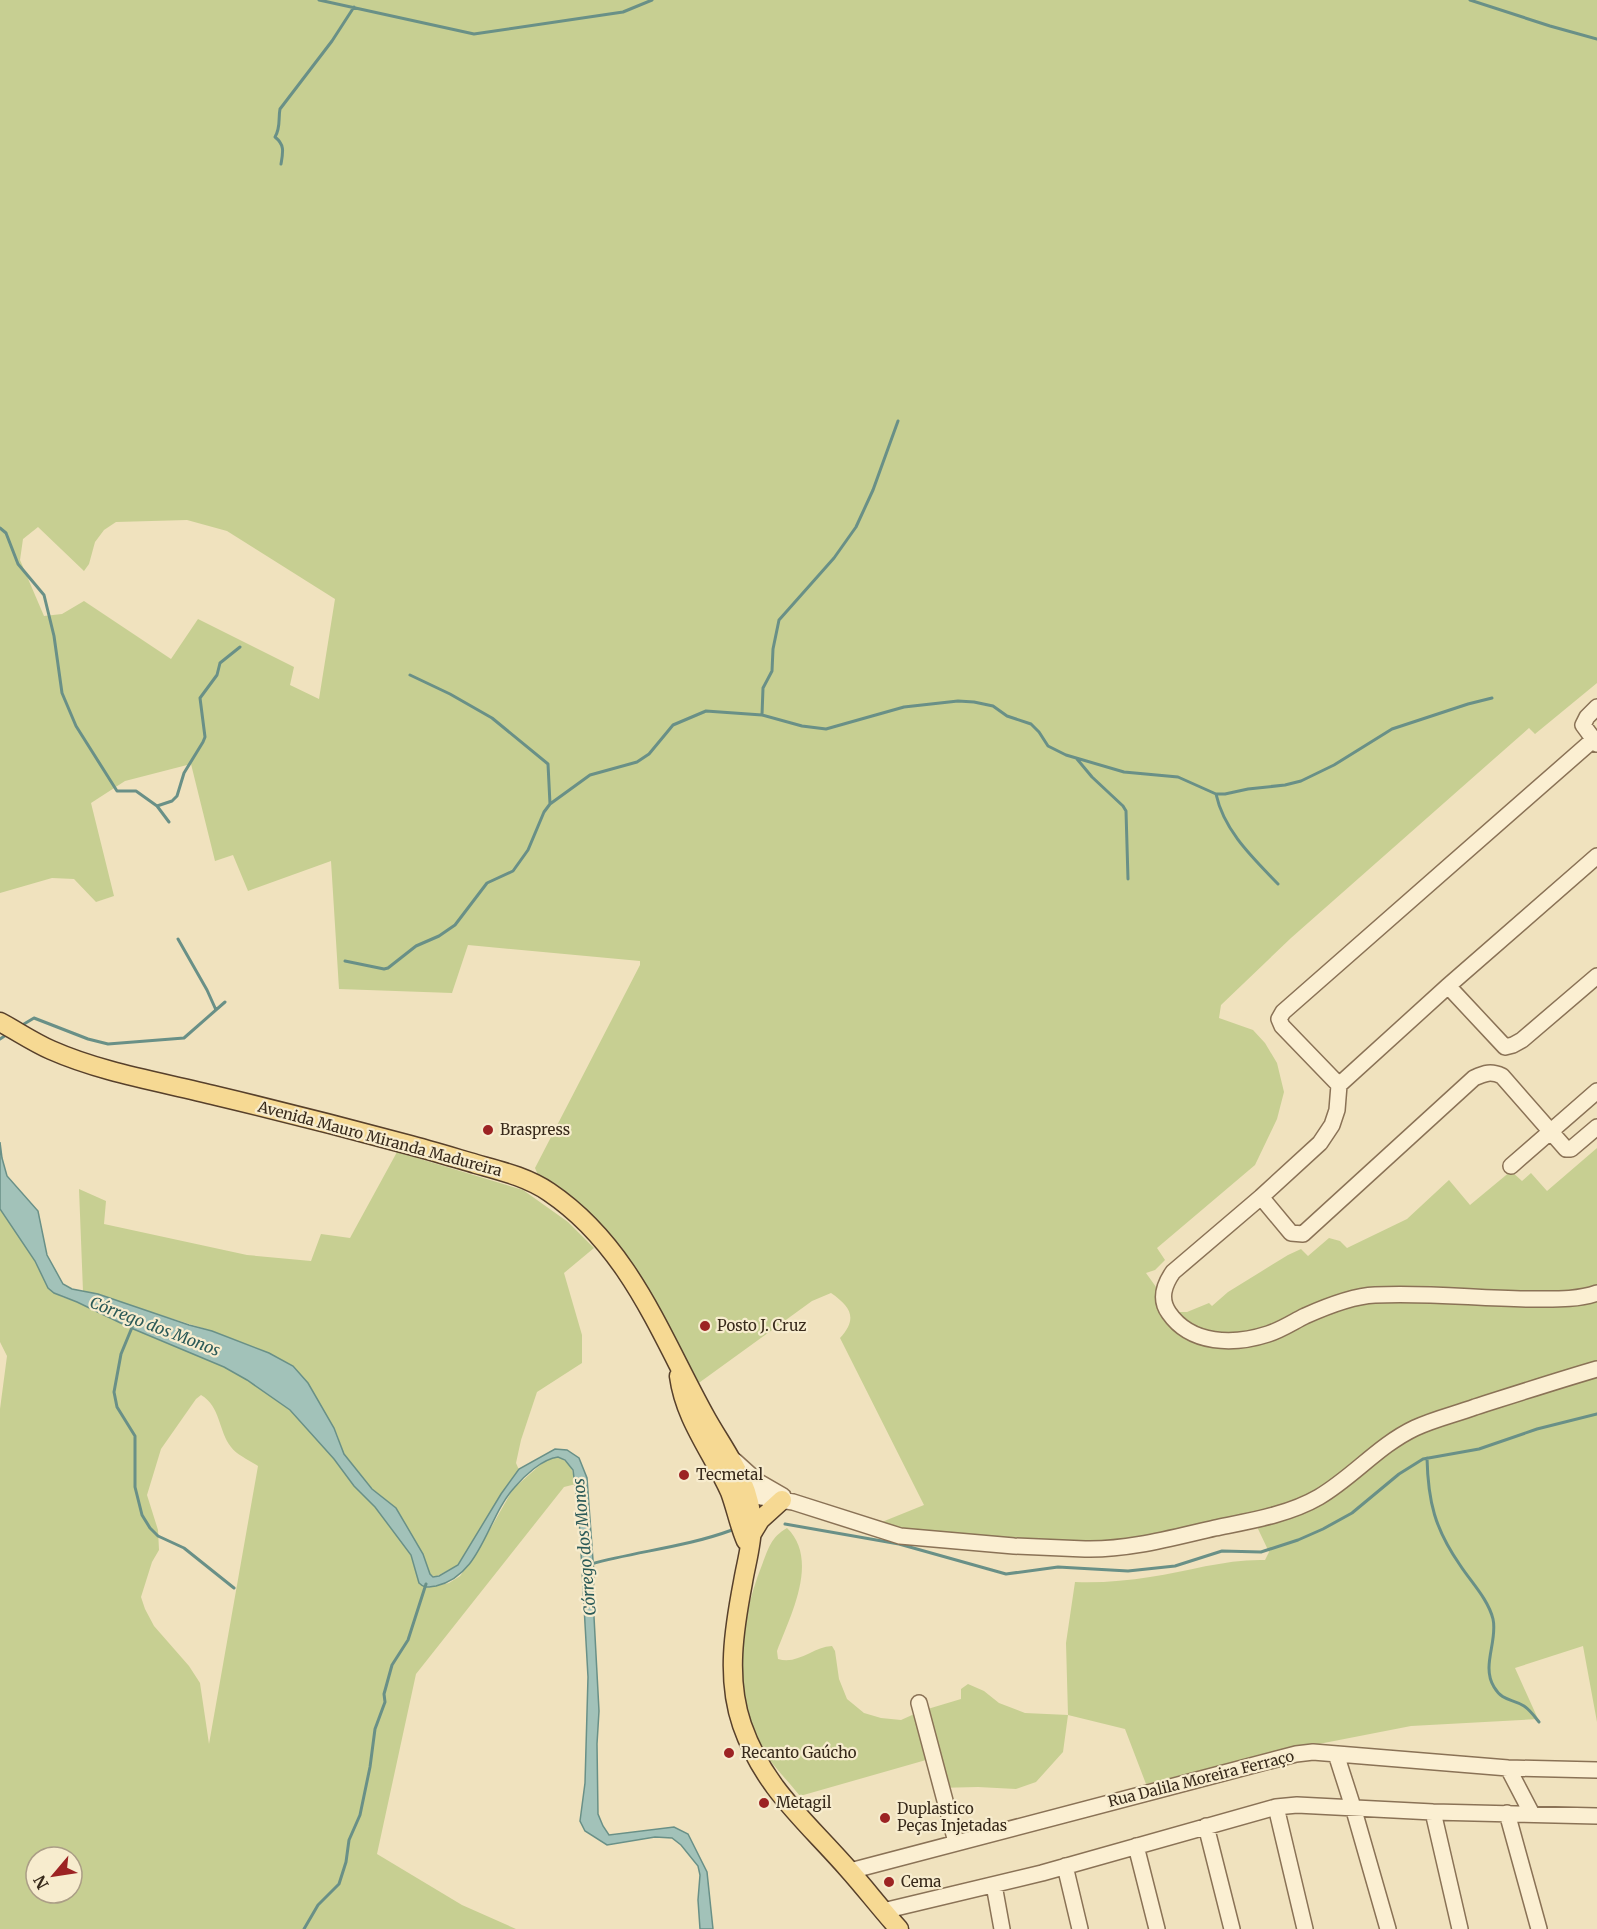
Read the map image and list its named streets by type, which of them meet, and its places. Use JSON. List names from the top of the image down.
{
  "streets": {
    "main road": ["Avenida Mauro Miranda Madureira"],
    "street": ["Rua Dalila Moreira Ferraço"]
  },
  "crossings": [
    ["Avenida Mauro Miranda Madureira", "Rua Dalila Moreira Ferraço"]
  ],
  "water": ["Córrego dos Monos"],
  "places": [
    "Braspress",
    "Posto J. Cruz",
    "Tecmetal",
    "Recanto Gaúcho",
    "Metagil",
    "Duplastico Peças Injetadas",
    "Cema"
  ],
  "north": "bottom left"
}
